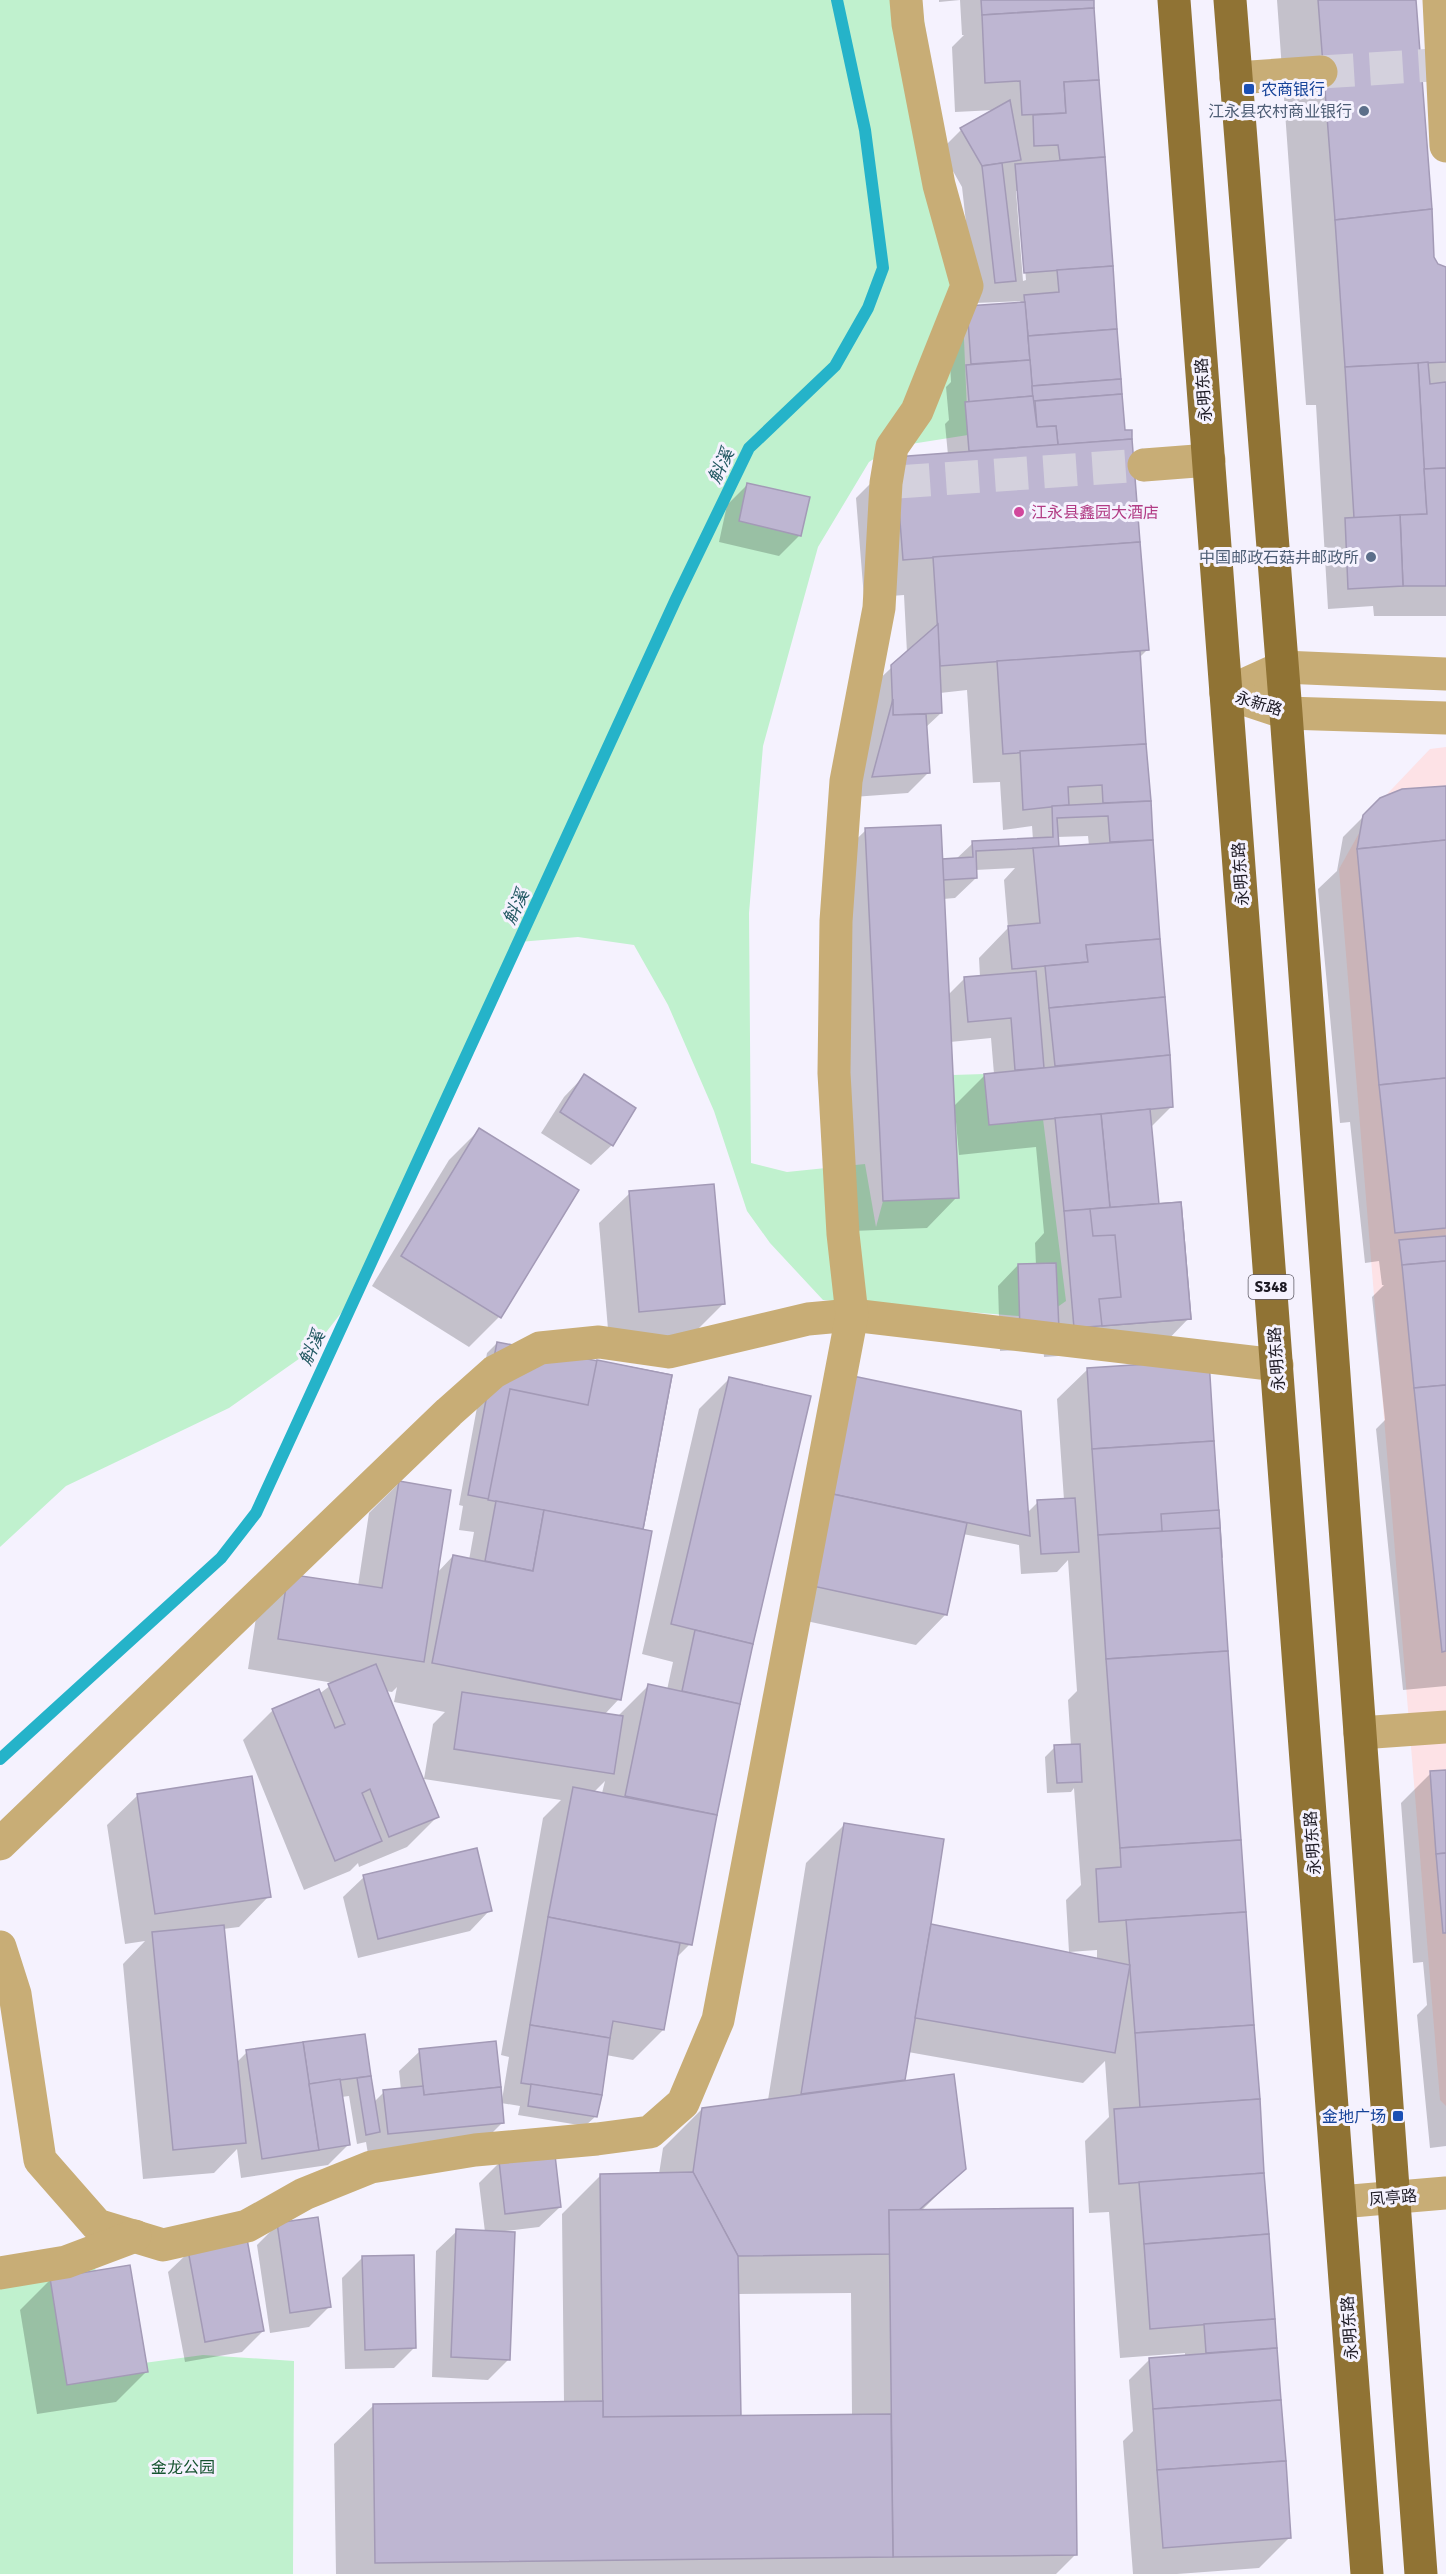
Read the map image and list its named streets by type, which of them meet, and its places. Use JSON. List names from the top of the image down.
{
  "streets": {
    "main road": ["永明东路", "S348"],
    "street": ["永新路", "凤亭路"]
  },
  "crossings": [
    ["永明东路", "永新路"],
    ["永明东路", "凤亭路"]
  ],
  "water": ["斛溪"],
  "parks": ["金龙公园"],
  "places": {
    "transit": ["农商银行", "金地广场"],
    "other": ["江永县农村商业银行", "江永县鑫园大酒店", "中国邮政石菇井邮政所"]
  }
}
